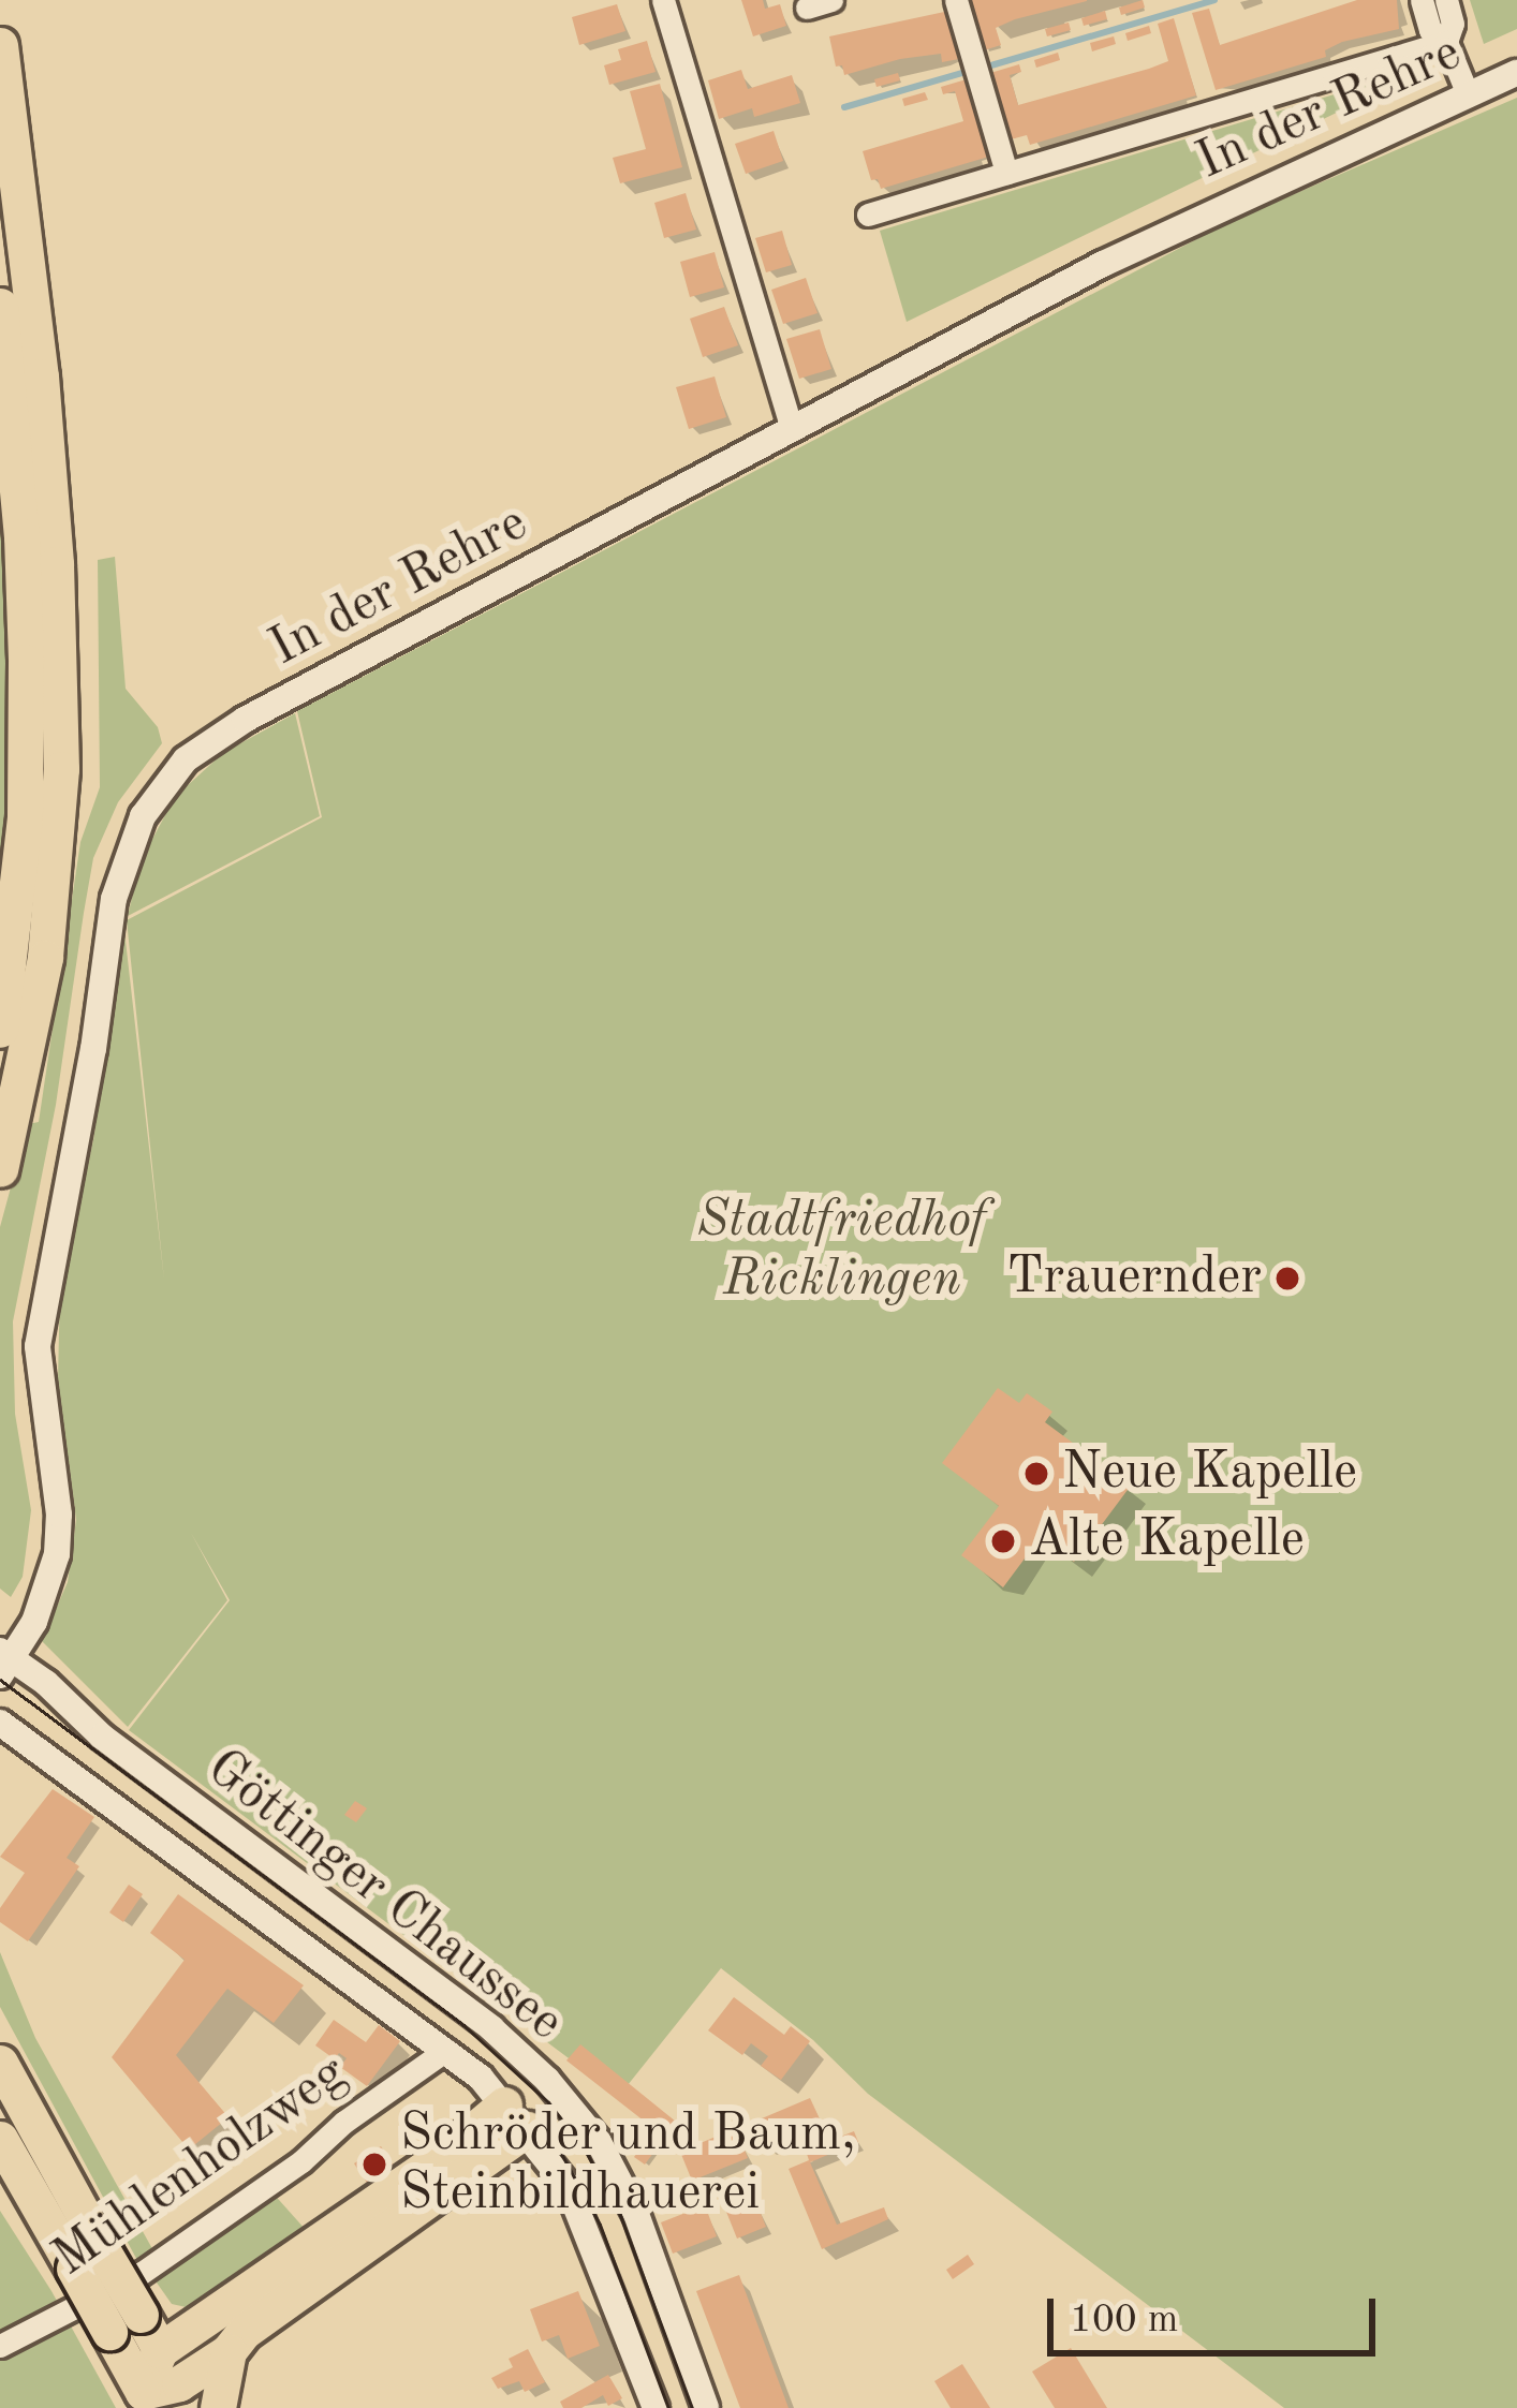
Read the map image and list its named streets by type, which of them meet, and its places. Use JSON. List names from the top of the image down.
{
  "streets": {
    "street": ["In der Rehre", "Göttinger Chaussee", "Mühlenholzweg"]
  },
  "crossings": [
    ["In der Rehre", "Göttinger Chaussee"],
    ["Göttinger Chaussee", "Mühlenholzweg"]
  ],
  "parks": ["Stadtfriedhof Ricklingen"],
  "places": [
    "Trauernder",
    "Neue Kapelle",
    "Alte Kapelle",
    "Schröder und Baum, Steinbildhauerei"
  ],
  "scale_bar": "100 m"
}
